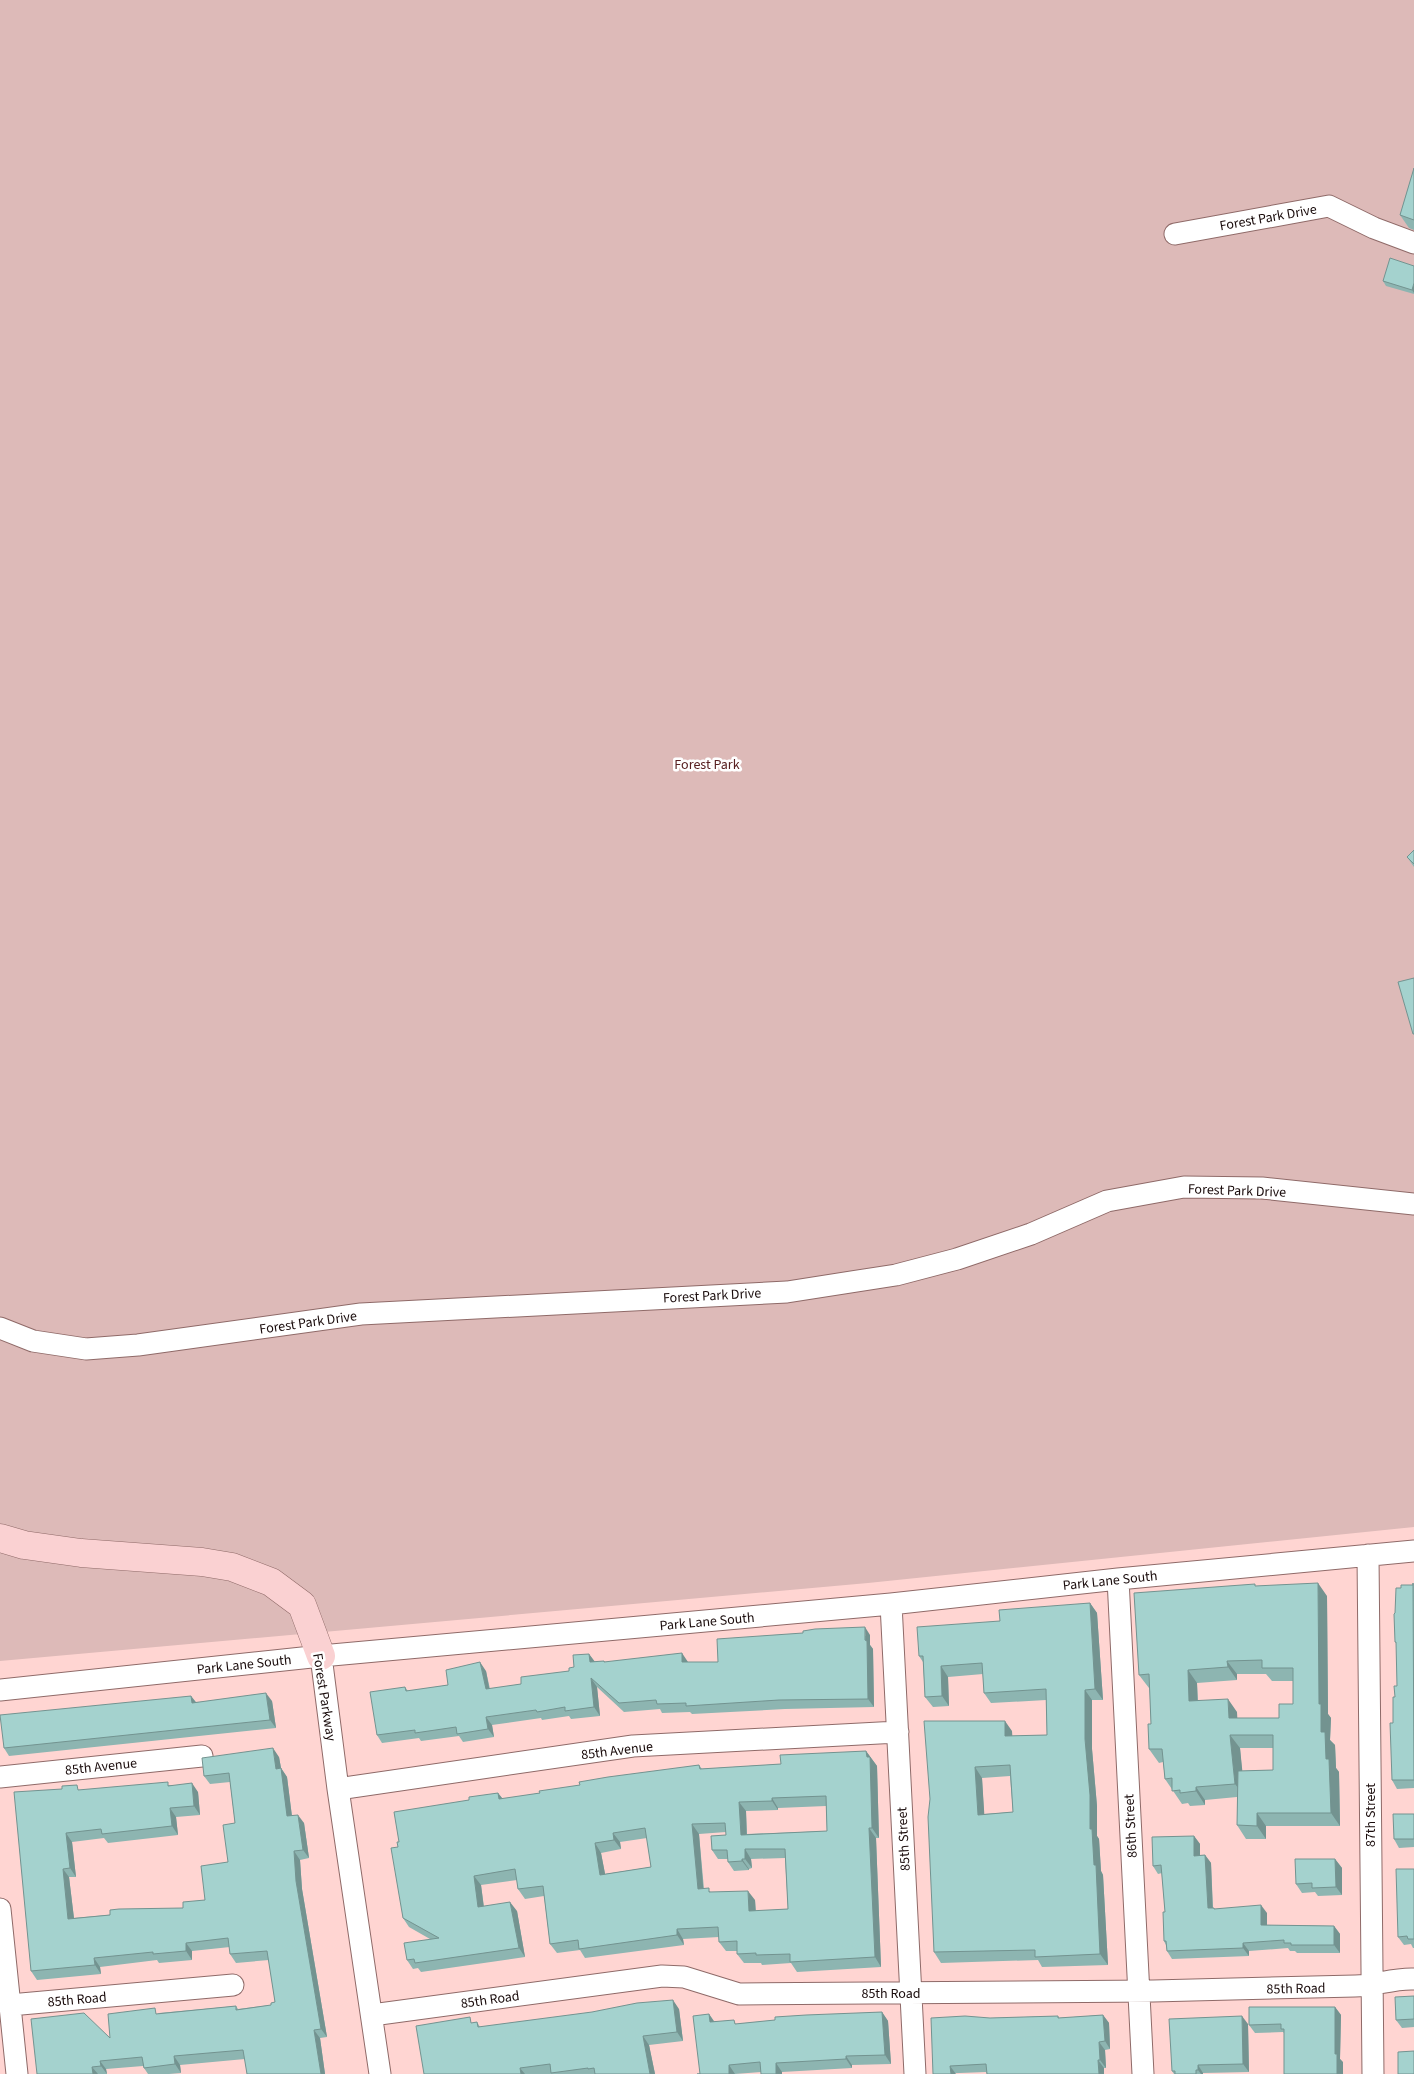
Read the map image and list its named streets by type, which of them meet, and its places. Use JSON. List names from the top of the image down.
{
  "streets": {
    "street": [
      "Forest Park Drive",
      "Park Lane South",
      "Forest Parkway",
      "85th Avenue",
      "87th Street",
      "86th Street",
      "85th Street",
      "85th Road"
    ]
  },
  "crossings": [
    ["Park Lane South", "Forest Parkway"],
    ["Park Lane South", "87th Street"],
    ["Park Lane South", "86th Street"],
    ["Park Lane South", "85th Street"],
    ["Forest Parkway", "85th Avenue"],
    ["Forest Parkway", "85th Road"],
    ["85th Avenue", "85th Street"],
    ["87th Street", "85th Road"],
    ["86th Street", "85th Road"],
    ["85th Street", "85th Road"]
  ],
  "parks": ["Forest Park"]
}
